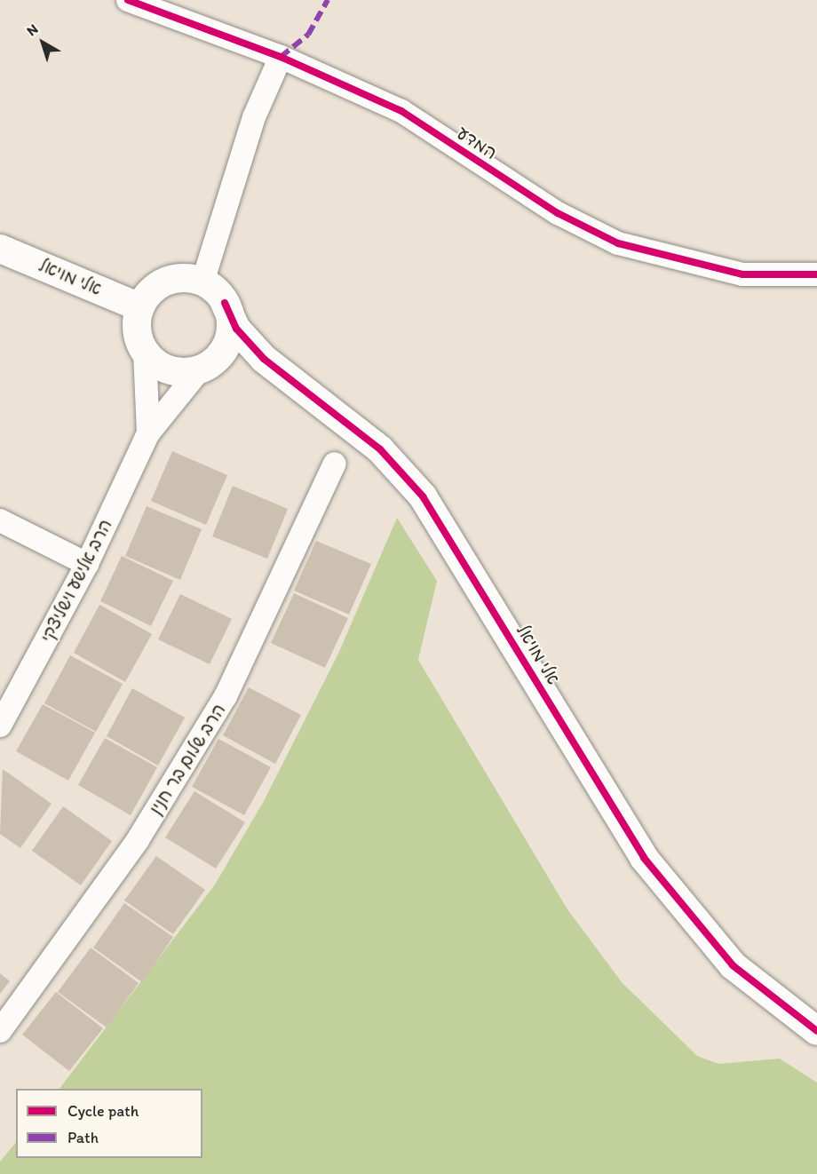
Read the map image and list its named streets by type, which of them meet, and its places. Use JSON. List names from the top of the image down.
{
  "streets": {
    "street": [
      "המדע",
      "אלי מויאל",
      "הרב אלישע וישליצקי",
      "הרב שלום בר חנין"
    ]
  },
  "crossings": [
    ["אלי מויאל", "הרב אלישע וישליצקי"]
  ],
  "legend": ["Cycle path", "Path"],
  "north": "top left"
}
